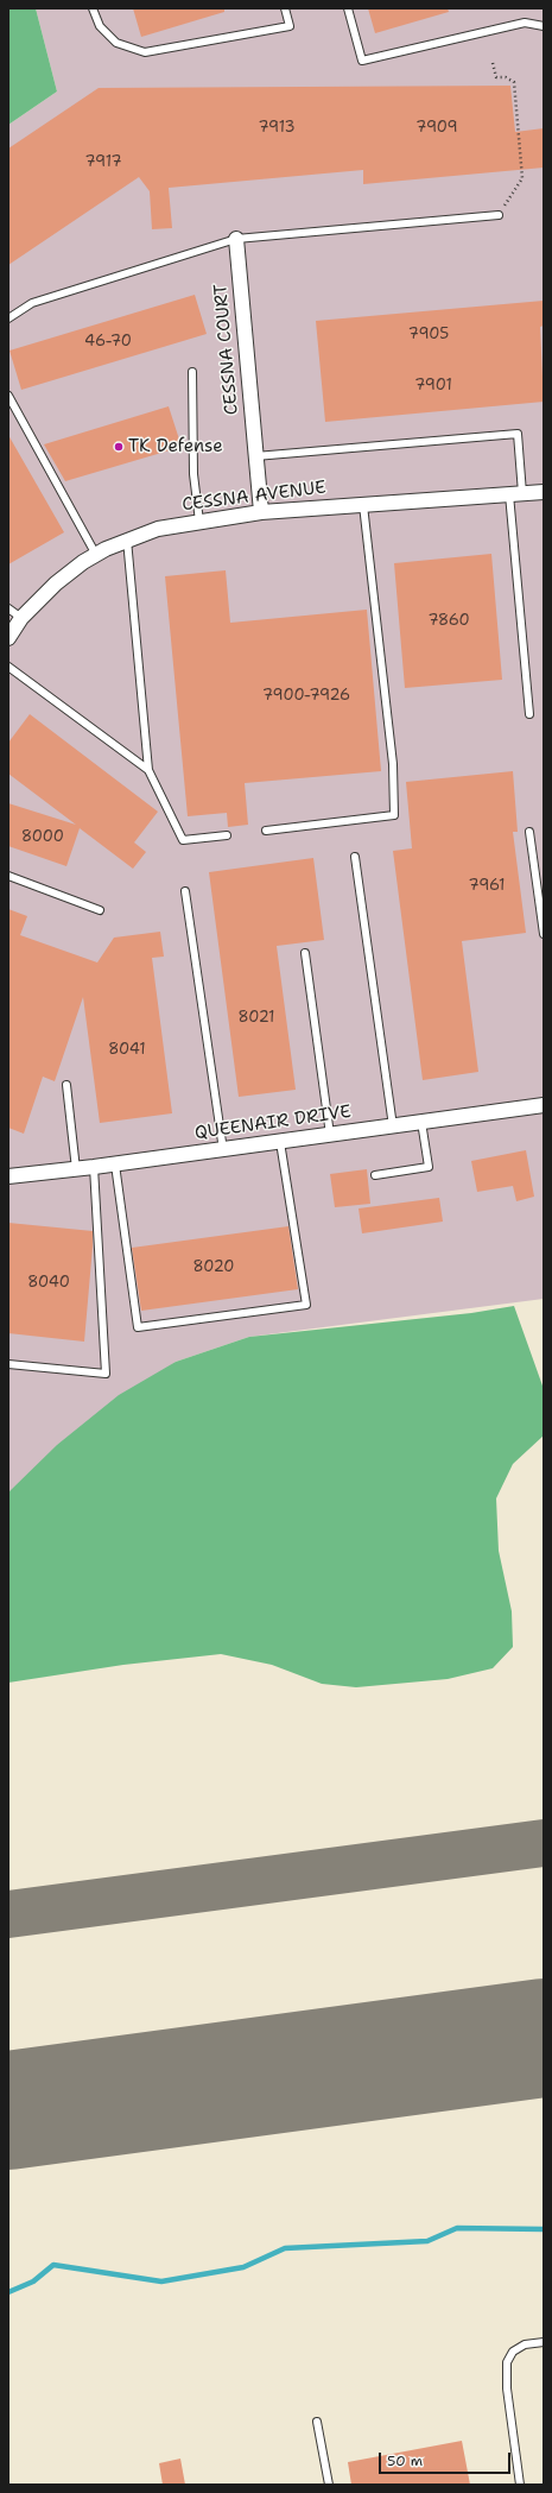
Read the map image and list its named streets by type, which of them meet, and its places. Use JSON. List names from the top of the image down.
{
  "streets": {
    "street": ["CESSNA COURT", "CESSNA AVENUE", "QUEENAIR DRIVE"]
  },
  "crossings": [
    ["CESSNA COURT", "CESSNA AVENUE"]
  ],
  "places": ["TK Defense"],
  "house_numbers": [
    "7913",
    "7909",
    "7917",
    "7905",
    "46-70",
    "7901",
    "7860",
    "7900-7926",
    "8000",
    "7961",
    "8021",
    "8041",
    "8020",
    "8040"
  ],
  "scale_bar": "50 m"
}
